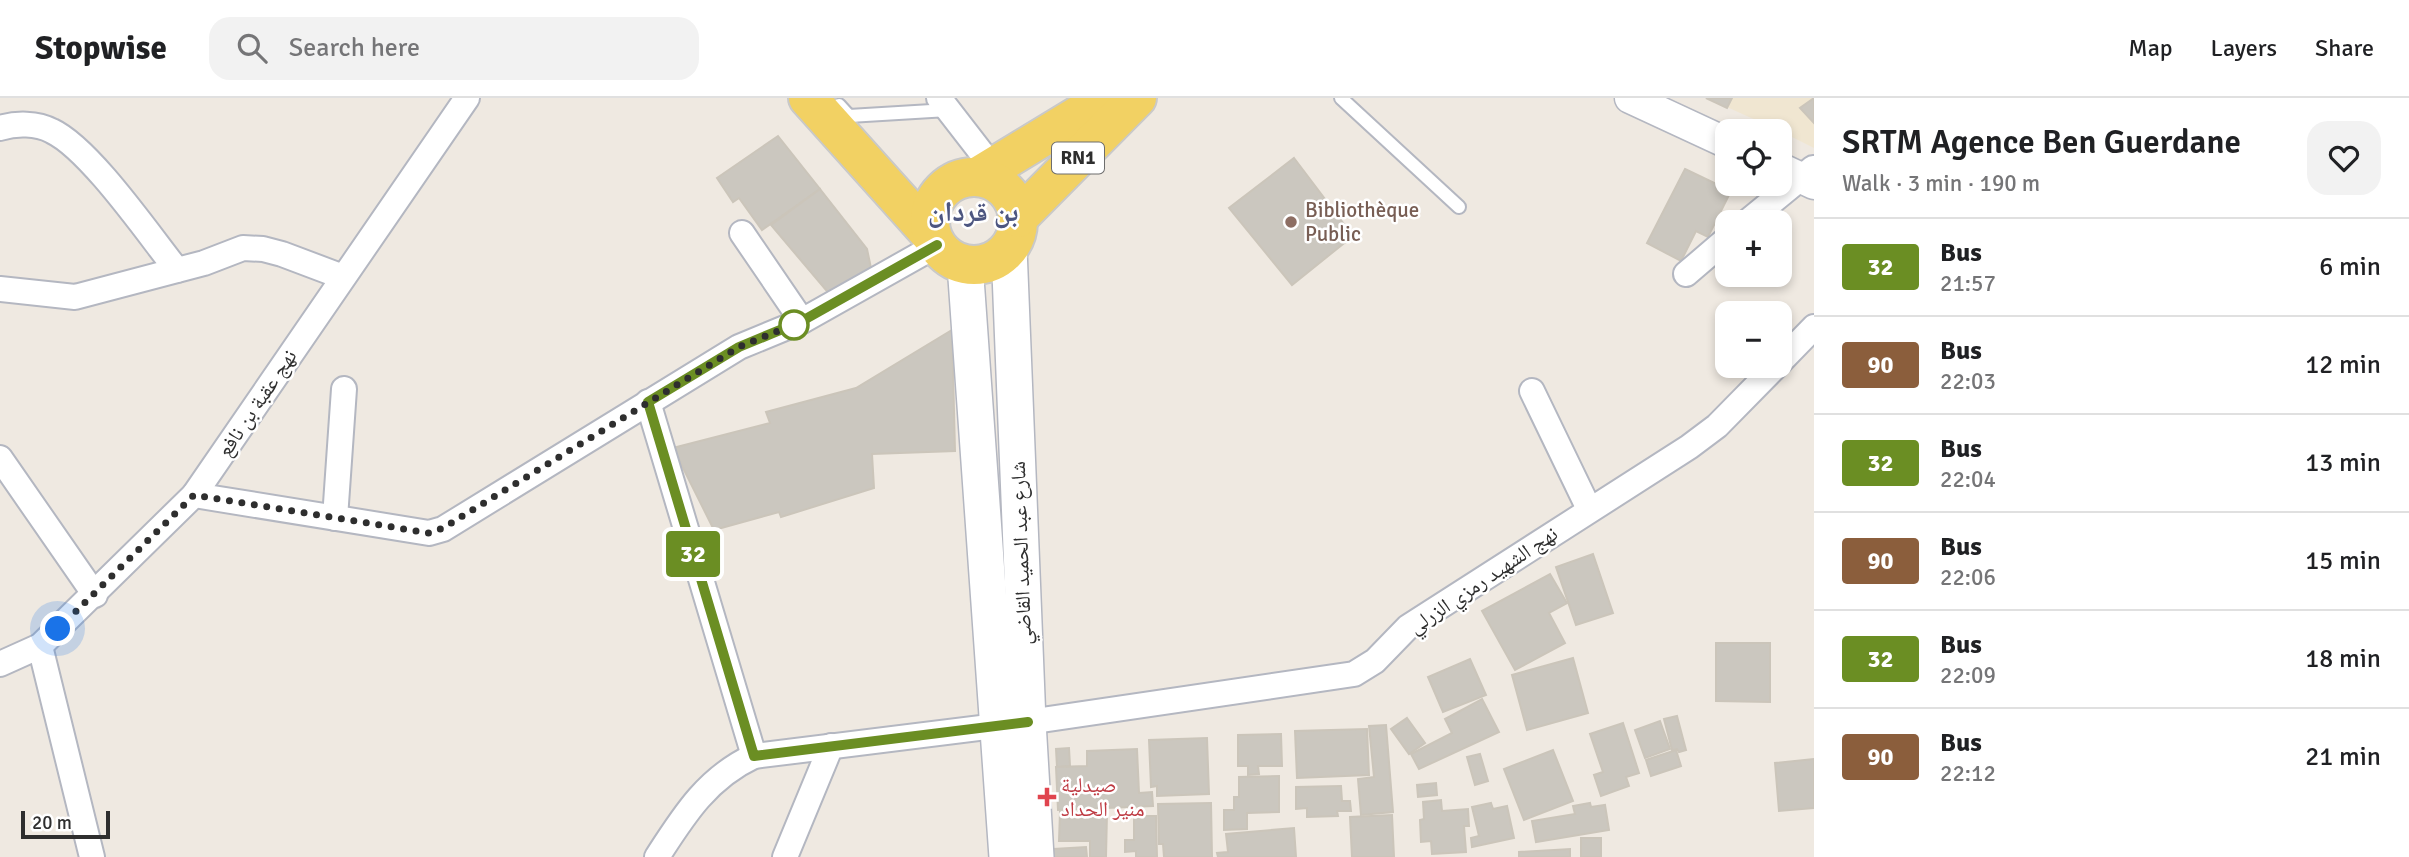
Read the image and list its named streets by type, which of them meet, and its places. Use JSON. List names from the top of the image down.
{
  "streets": {
    "main road": ["RN1", "شارع عبد الحميد القاضي"],
    "street": ["نهج عقبة بن نافع", "نهج الشهيد رمزي الزرلي"]
  },
  "crossings": [
    ["RN1", "شارع عبد الحميد القاضي"],
    ["شارع عبد الحميد القاضي", "نهج الشهيد رمزي الزرلي"]
  ],
  "districts": ["بن قردان"],
  "places": {
    "other": ["Bibliothèque Public"],
    "health": ["صيدلية منير الحداد"]
  },
  "lines": ["bus line 32"],
  "scale_bar": "20 m",
  "page": {
    "header": "Stopwise",
    "search": "Search here",
    "nav": ["Map", "Layers", "Share"],
    "on_map": "32",
    "heading": ["SRTM Agence Ben Guerdane", "Walk · 3 min · 190 m"],
    "map_buttons": ["+", "−"],
    "list": [
      {
        "mark": "32",
        "name": "Bus",
        "note": "21:57",
        "value": "6 min"
      },
      {
        "mark": "90",
        "name": "Bus",
        "note": "22:03",
        "value": "12 min"
      },
      {
        "mark": "32",
        "name": "Bus",
        "note": "22:04",
        "value": "13 min"
      },
      {
        "mark": "90",
        "name": "Bus",
        "note": "22:06",
        "value": "15 min"
      },
      {
        "mark": "32",
        "name": "Bus",
        "note": "22:09",
        "value": "18 min"
      },
      {
        "mark": "90",
        "name": "Bus",
        "note": "22:12",
        "value": "21 min"
      }
    ],
    "scale": "20 m"
  }
}
